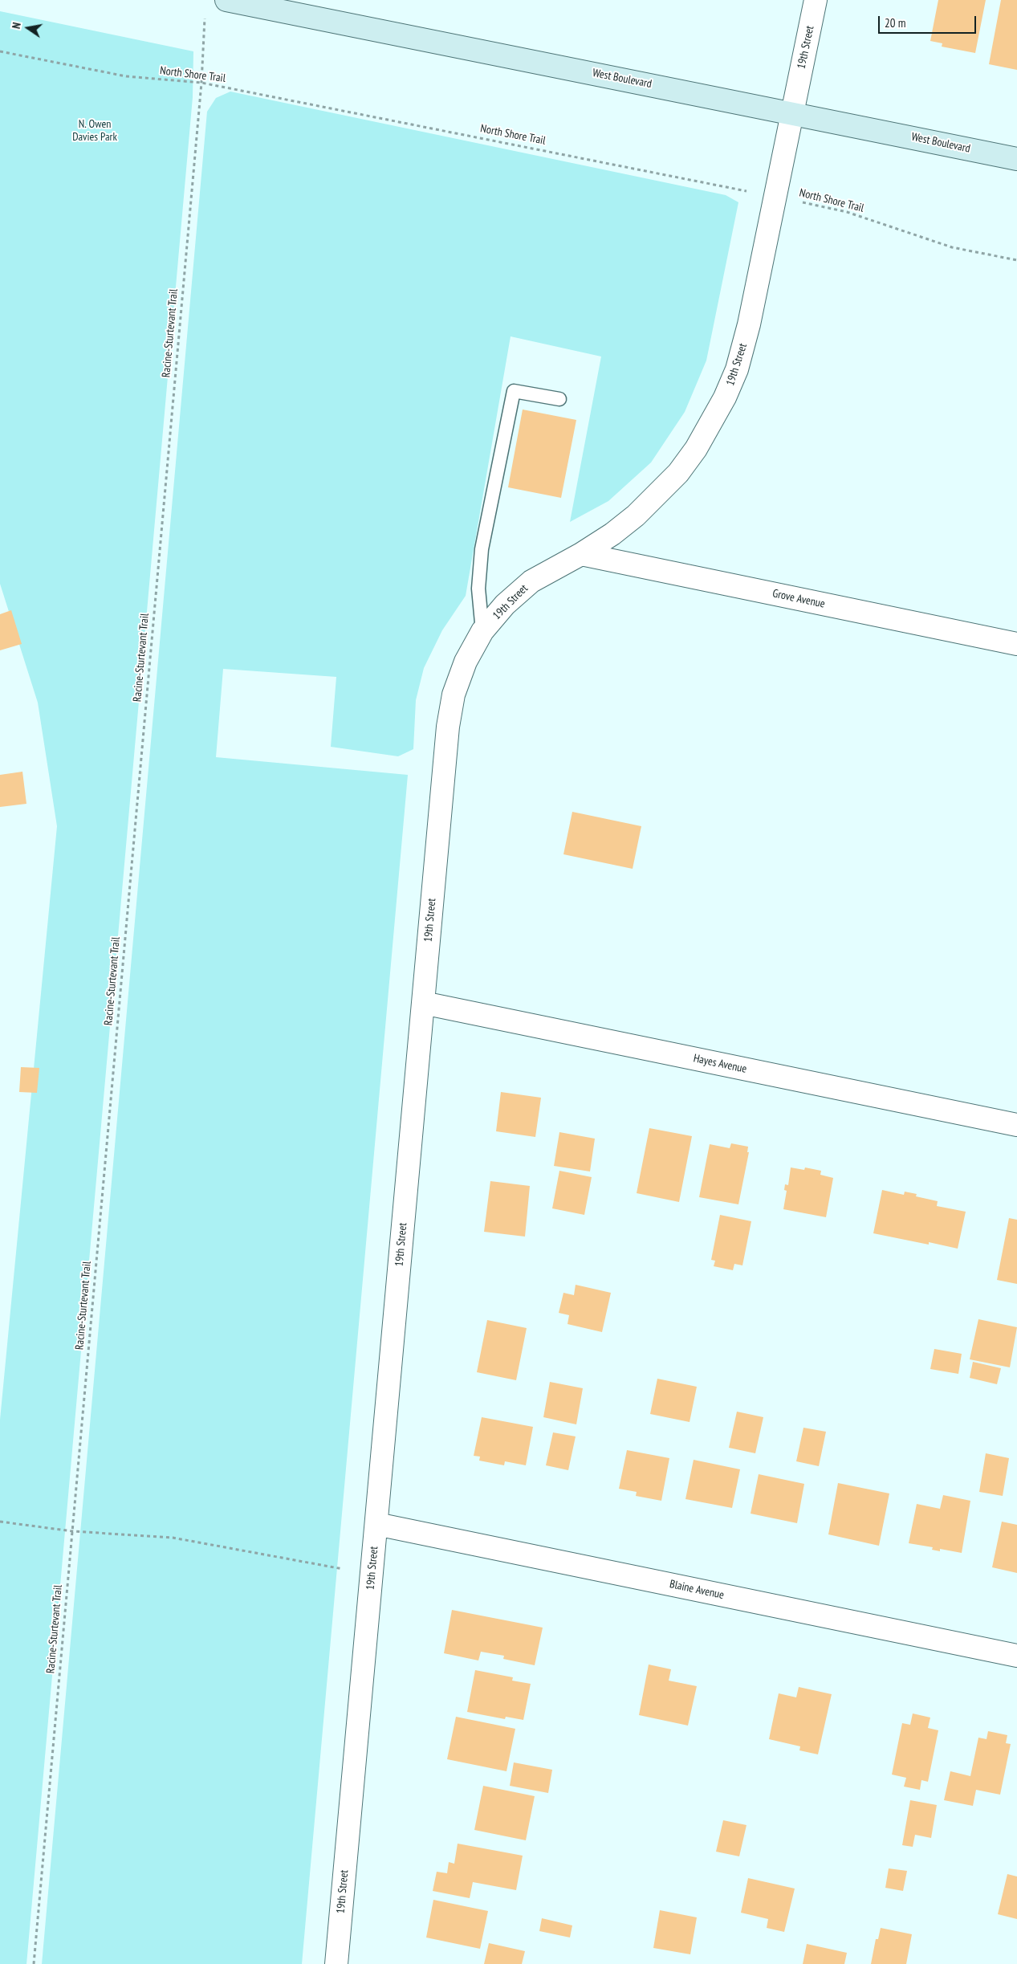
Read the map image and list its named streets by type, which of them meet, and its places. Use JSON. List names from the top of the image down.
{
  "streets": {
    "street": [
      "19th Street",
      "West Boulevard",
      "Grove Avenue",
      "Hayes Avenue",
      "Blaine Avenue"
    ],
    "path": ["North Shore Trail", "Racine-Sturtevant Trail"]
  },
  "crossings": [
    ["19th Street", "North Shore Trail"],
    ["19th Street", "West Boulevard"],
    ["19th Street", "Grove Avenue"],
    ["19th Street", "Hayes Avenue"],
    ["19th Street", "Blaine Avenue"],
    ["North Shore Trail", "Racine-Sturtevant Trail"]
  ],
  "parks": ["N. Owen Davies Park"],
  "scale_bar": "20 m",
  "north": "left"
}
